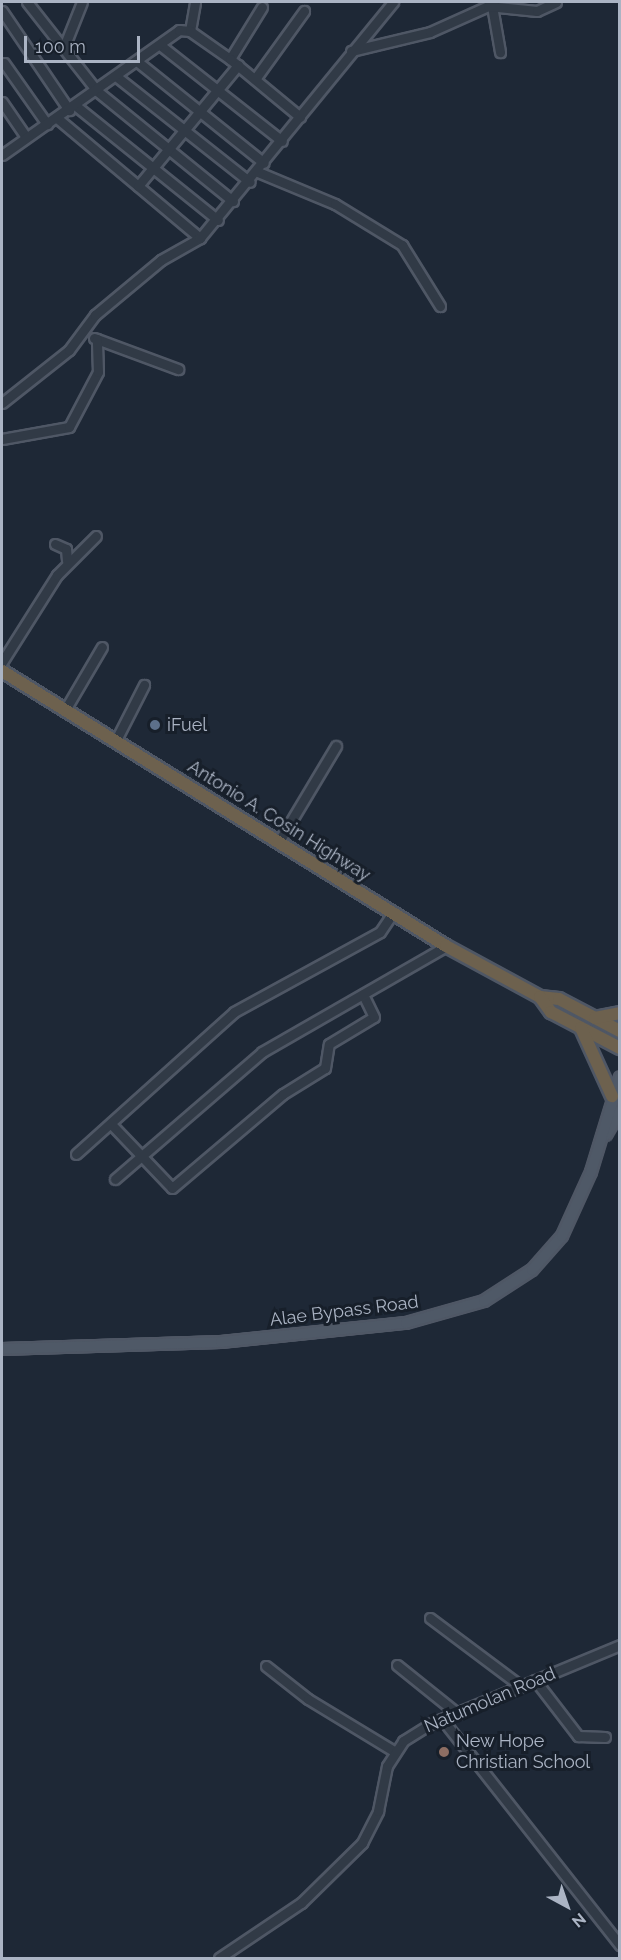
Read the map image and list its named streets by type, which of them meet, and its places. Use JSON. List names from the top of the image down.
{
  "streets": {
    "highway": ["Antonio A. Cosin Highway"],
    "main road": ["Alae Bypass Road"],
    "street": ["Natumolan Road"]
  },
  "places": ["iFuel", "New Hope Christian School"],
  "scale_bar": "100 m",
  "north": "bottom right"
}
